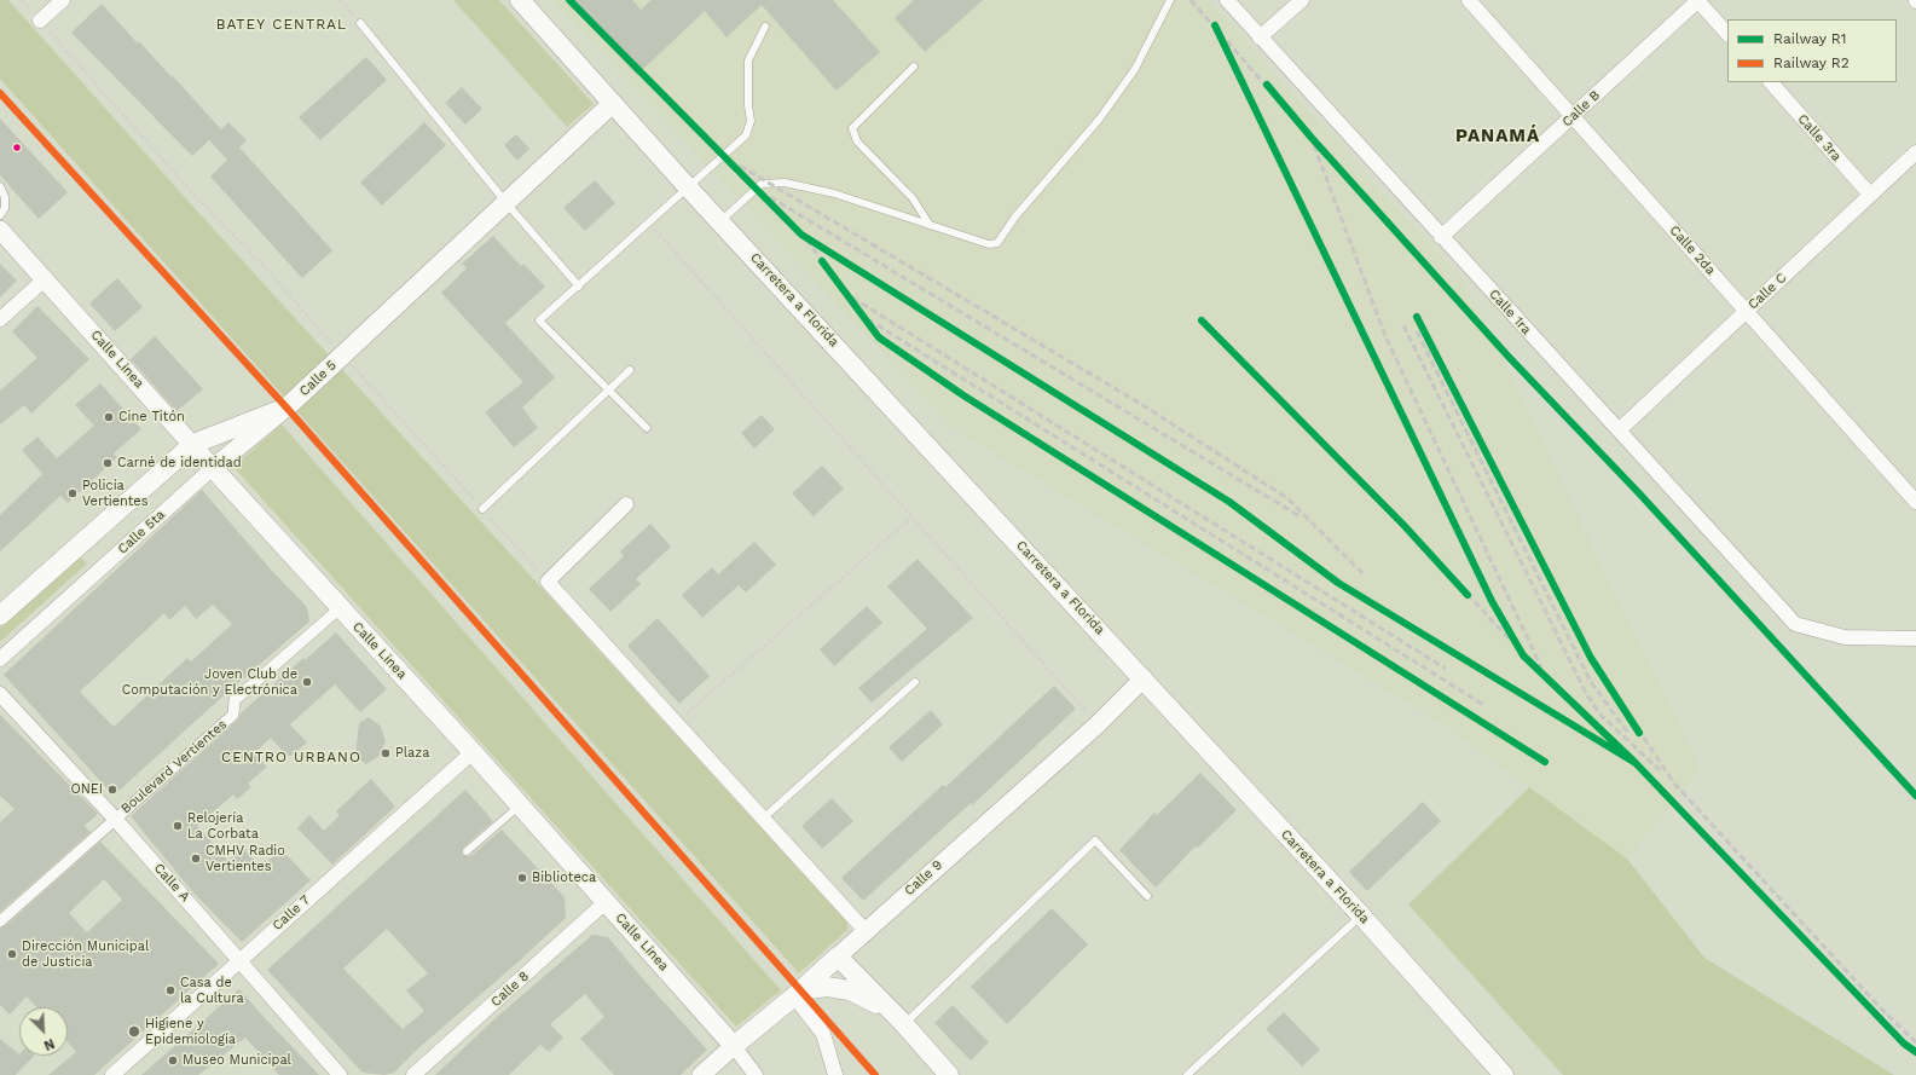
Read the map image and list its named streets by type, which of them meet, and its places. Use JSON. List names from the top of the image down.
{
  "streets": {
    "main road": [
      "Carretera a Florida",
      "Calle Linea",
      "Calle 5",
      "Calle 9"
    ],
    "street": [
      "Calle B",
      "Calle 3ra",
      "Calle 2da",
      "Calle C",
      "Calle 1ra",
      "Calle 5ta",
      "Boulevard Vertientes",
      "Calle A",
      "Calle 7",
      "Calle 8"
    ]
  },
  "crossings": [
    ["Calle B", "Calle 2da"],
    ["Calle B", "Calle 1ra"],
    ["Calle 3ra", "Calle C"],
    ["Calle 2da", "Calle C"],
    ["Calle C", "Calle 1ra"],
    ["Carretera a Florida", "Calle 5"],
    ["Carretera a Florida", "Calle 9"],
    ["Calle Linea", "Calle 5"],
    ["Calle Linea", "Calle 5ta"],
    ["Calle Linea", "Boulevard Vertientes"],
    ["Calle Linea", "Calle 9"],
    ["Calle Linea", "Calle 7"],
    ["Calle Linea", "Calle 8"],
    ["Calle 5", "Calle 5ta"],
    ["Boulevard Vertientes", "Calle A"],
    ["Calle A", "Calle 7"]
  ],
  "districts": ["BATEY CENTRAL", "PANAMÁ", "CENTRO URBANO"],
  "places": [
    "Cine Titón",
    "Carné de identidad",
    "Policía Vertientes",
    "Joven Club de Computación y Electrónica",
    "Plaza",
    "ONEI",
    "Relojería La Corbata",
    "CMHV Radio Vertientes",
    "Biblioteca",
    "Dirección Municipal de Justicia",
    "Casa de la Cultura",
    "Higiene y Epidemiología",
    "Museo Municipal"
  ],
  "lines": ["rail line R1", "rail line R2"],
  "legend": ["Railway R1", "Railway R2"],
  "north": "bottom right"
}
